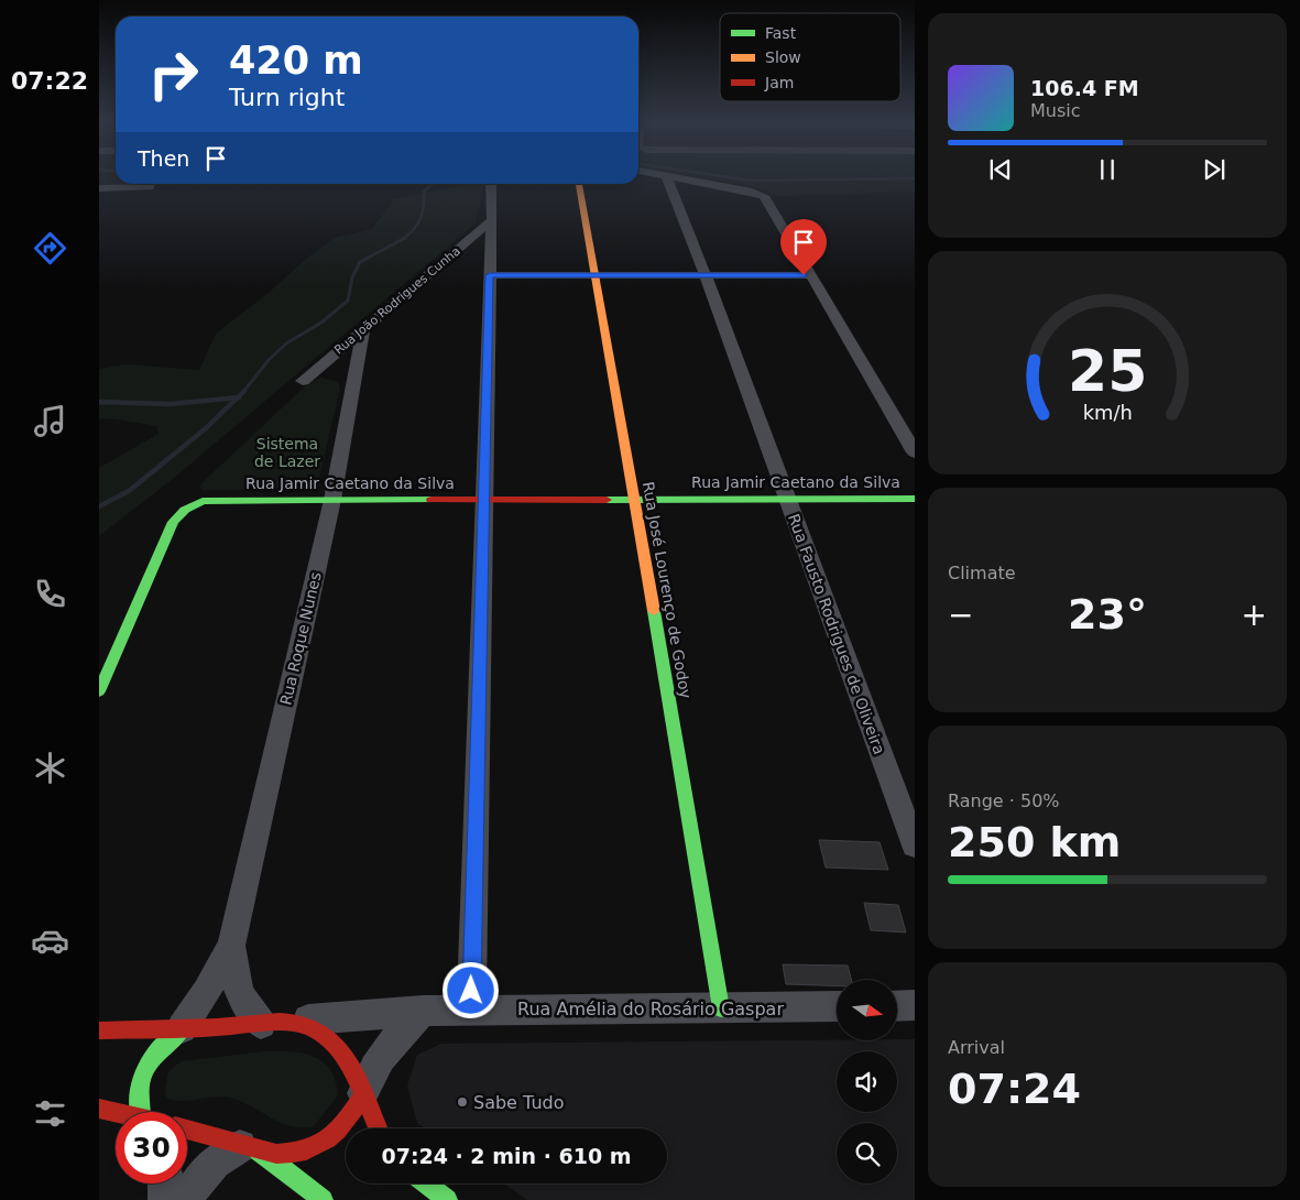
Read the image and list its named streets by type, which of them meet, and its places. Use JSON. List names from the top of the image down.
{
  "streets": {
    "street": [
      "Rua João Rodrigues Cunha",
      "Rua Jamir Caetano da Silva",
      "Rua José Lourenço de Godoy",
      "Rua Fausto Rodrigues de Oliveira",
      "Rua Roque Nunes",
      "Rua Amélia do Rosário Gaspar"
    ]
  },
  "crossings": [
    ["Rua João Rodrigues Cunha", "Rua Roque Nunes"],
    ["Rua Jamir Caetano da Silva", "Rua José Lourenço de Godoy"],
    ["Rua Jamir Caetano da Silva", "Rua Fausto Rodrigues de Oliveira"],
    ["Rua Jamir Caetano da Silva", "Rua Roque Nunes"],
    ["Rua José Lourenço de Godoy", "Rua Amélia do Rosário Gaspar"],
    ["Rua Roque Nunes", "Rua Amélia do Rosário Gaspar"]
  ],
  "parks": ["Sistema de Lazer"],
  "places": ["Sabe Tudo"],
  "legend": ["Fast", "Slow", "Jam"],
  "north": "right",
  "page": {
    "tabs": "07:22",
    "turn": ["420 m", "Turn right"],
    "song": ["106.4 FM", "Music"],
    "then": "Then",
    "tile": [
      "Climate",
      ["Range · 50%", "250 km"],
      ["Arrival", "07:24"]
    ],
    "heat": ["−", "23°", "+"],
    "limit": "30",
    "trip": "07:24 · 2 min · 610 m",
    "gauge": ["25", "km/h"]
  }
}
